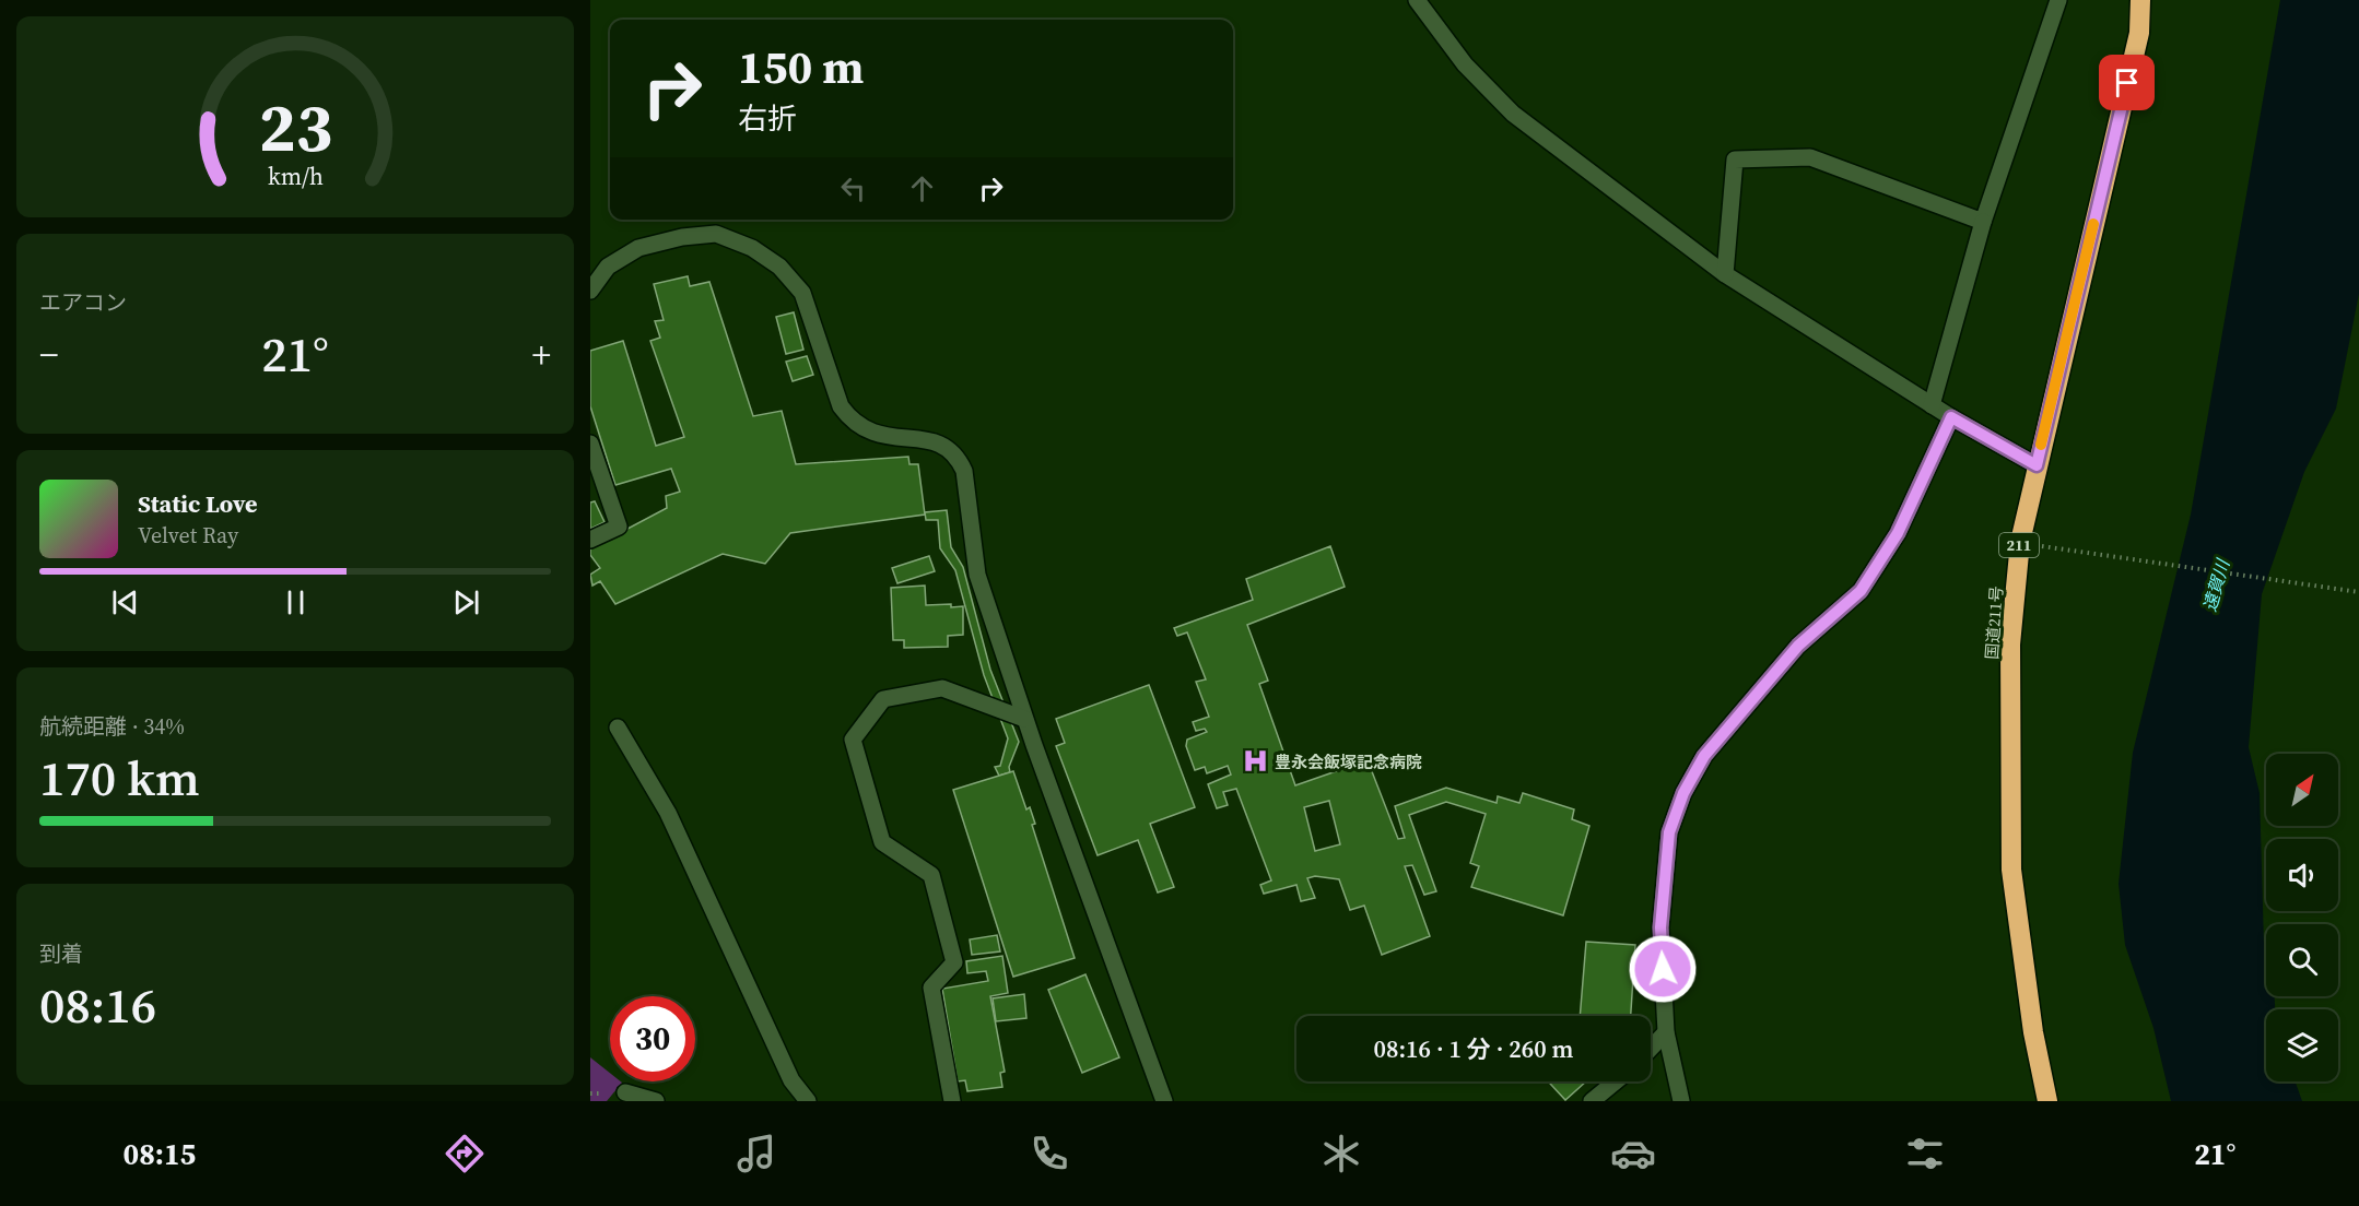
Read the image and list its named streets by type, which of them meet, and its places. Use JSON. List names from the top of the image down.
{
  "streets": {
    "highway": ["211", "国道211号"]
  },
  "water": ["遠賀川"],
  "places": {
    "hospital": ["豊永会飯塚記念病院"]
  },
  "north": "top right",
  "page": {
    "turn": ["150 m", "右折"],
    "tile": [
      "エアコン",
      ["航続距離 · 34%", "170 km"],
      ["到着", "08:16"]
    ],
    "heat": ["−", "21°", "+"],
    "song": ["Static Love", "Velvet Ray"],
    "limit": "30",
    "trip": "08:16 · 1 分 · 260 m",
    "tabs": ["08:15", "21°"],
    "gauge": ["23", "km/h"]
  }
}
